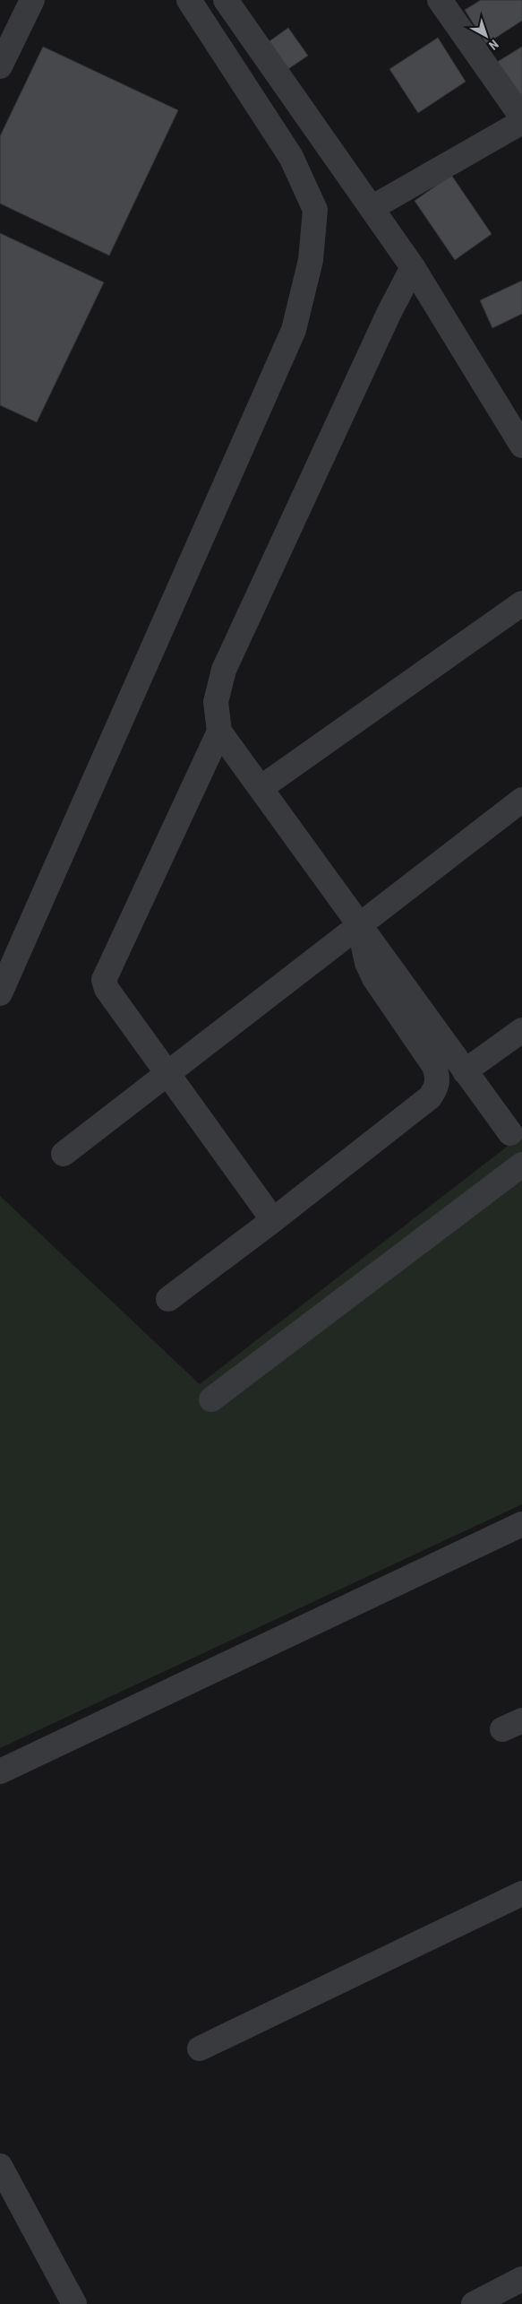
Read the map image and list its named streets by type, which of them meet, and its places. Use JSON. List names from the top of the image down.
{
  "north": "bottom right"
}
